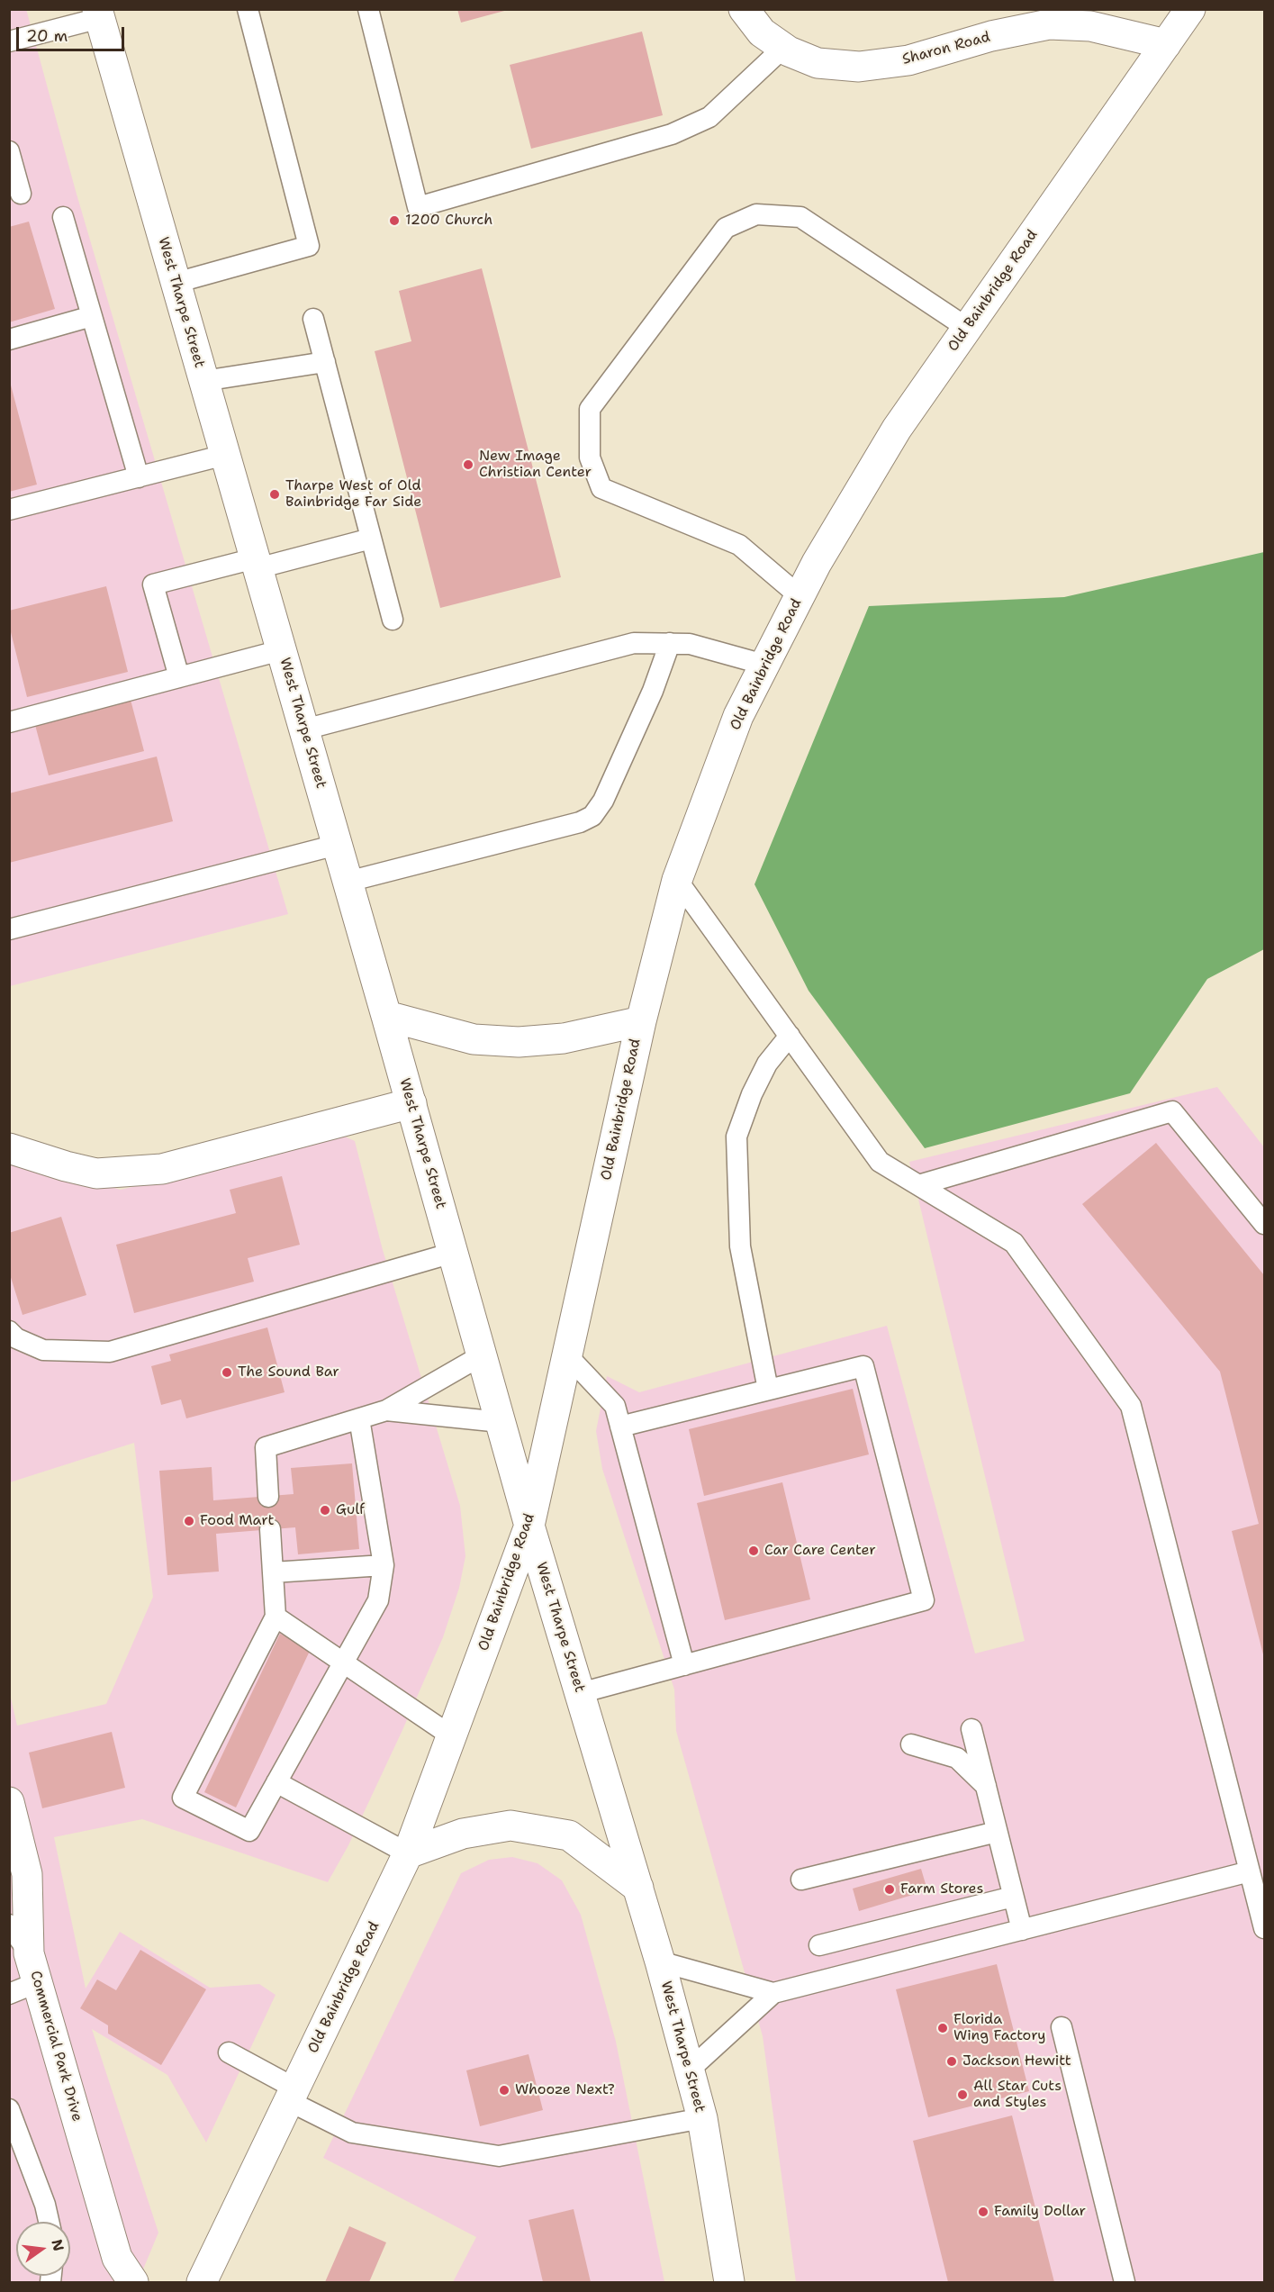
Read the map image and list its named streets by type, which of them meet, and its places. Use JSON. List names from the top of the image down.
{
  "streets": {
    "main road": [
      "Sharon Road",
      "Old Bainbridge Road",
      "West Tharpe Street",
      "Commercial Park Drive"
    ]
  },
  "crossings": [
    ["Sharon Road", "Old Bainbridge Road"],
    ["Old Bainbridge Road", "West Tharpe Street"]
  ],
  "places": [
    "1200 Church",
    "New Image Christian Center",
    "Tharpe West of Old Bainbridge Far Side",
    "The Sound Bar",
    "Gulf",
    "Food Mart",
    "Car Care Center",
    "Farm Stores",
    "Florida Wing Factory",
    "Jackson Hewitt",
    "Whooze Next?",
    "All Star Cuts and Styles",
    "Family Dollar"
  ],
  "scale_bar": "20 m",
  "north": "right"
}
